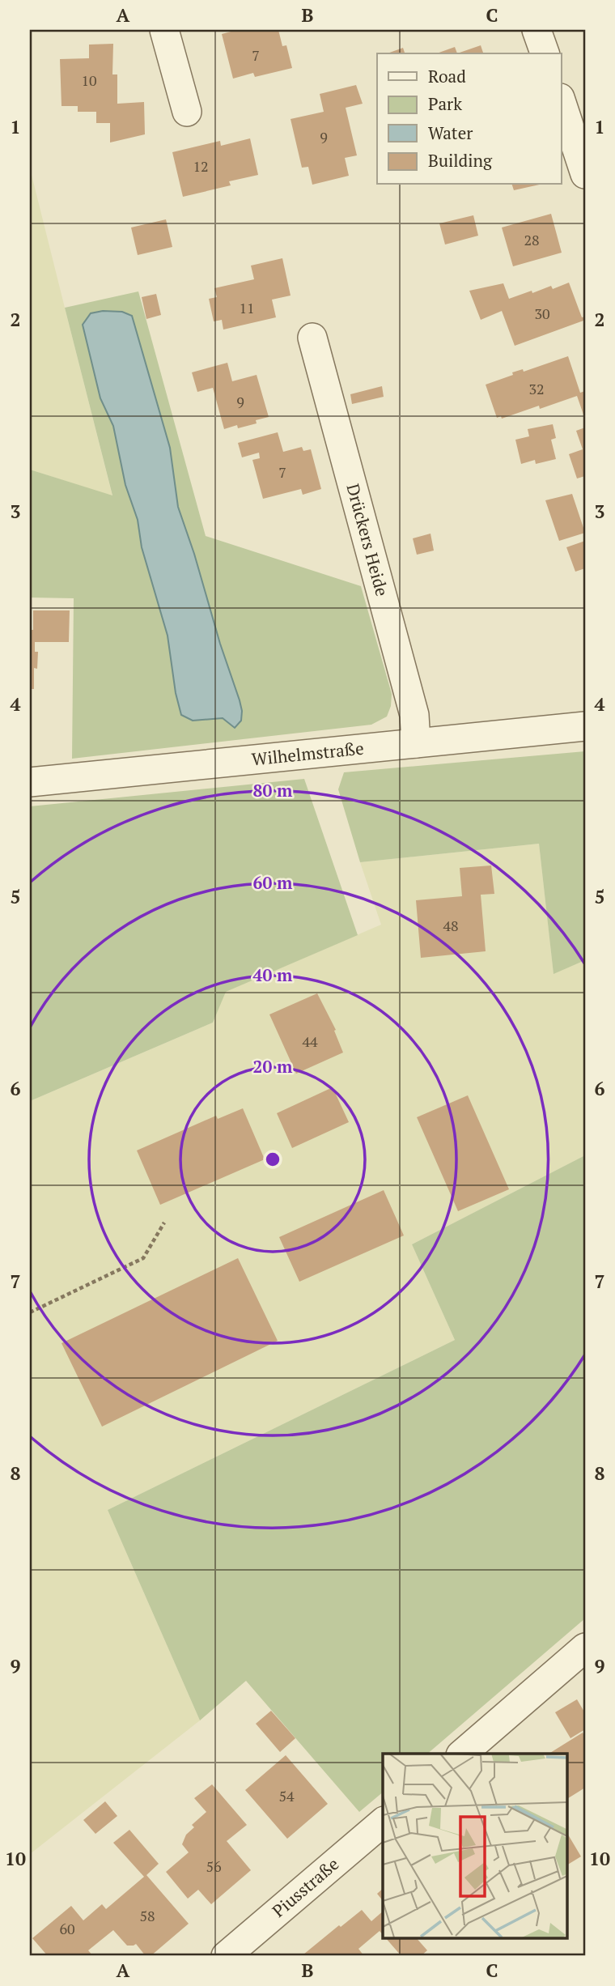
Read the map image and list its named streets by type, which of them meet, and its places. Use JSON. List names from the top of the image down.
{
  "streets": {
    "street": ["Drückers Heide", "Wilhelmstraße", "Piusstraße"]
  },
  "crossings": [
    ["Drückers Heide", "Wilhelmstraße"]
  ],
  "house_numbers": [
    "7",
    "10",
    "9",
    "12",
    "28",
    "11",
    "30",
    "32",
    "9",
    "7",
    "48",
    "44",
    "54",
    "56",
    "58",
    "60"
  ],
  "legend": [
    "Road",
    "Park",
    "Water",
    "Building"
  ],
  "grid": {
    "columns": ["A", "B", "C"],
    "rows": [
      "1",
      "2",
      "3",
      "4",
      "5",
      "6",
      "7",
      "8",
      "9",
      "10"
    ]
  },
  "rings": [
    "80 m",
    "60 m",
    "40 m",
    "20 m"
  ]
}
